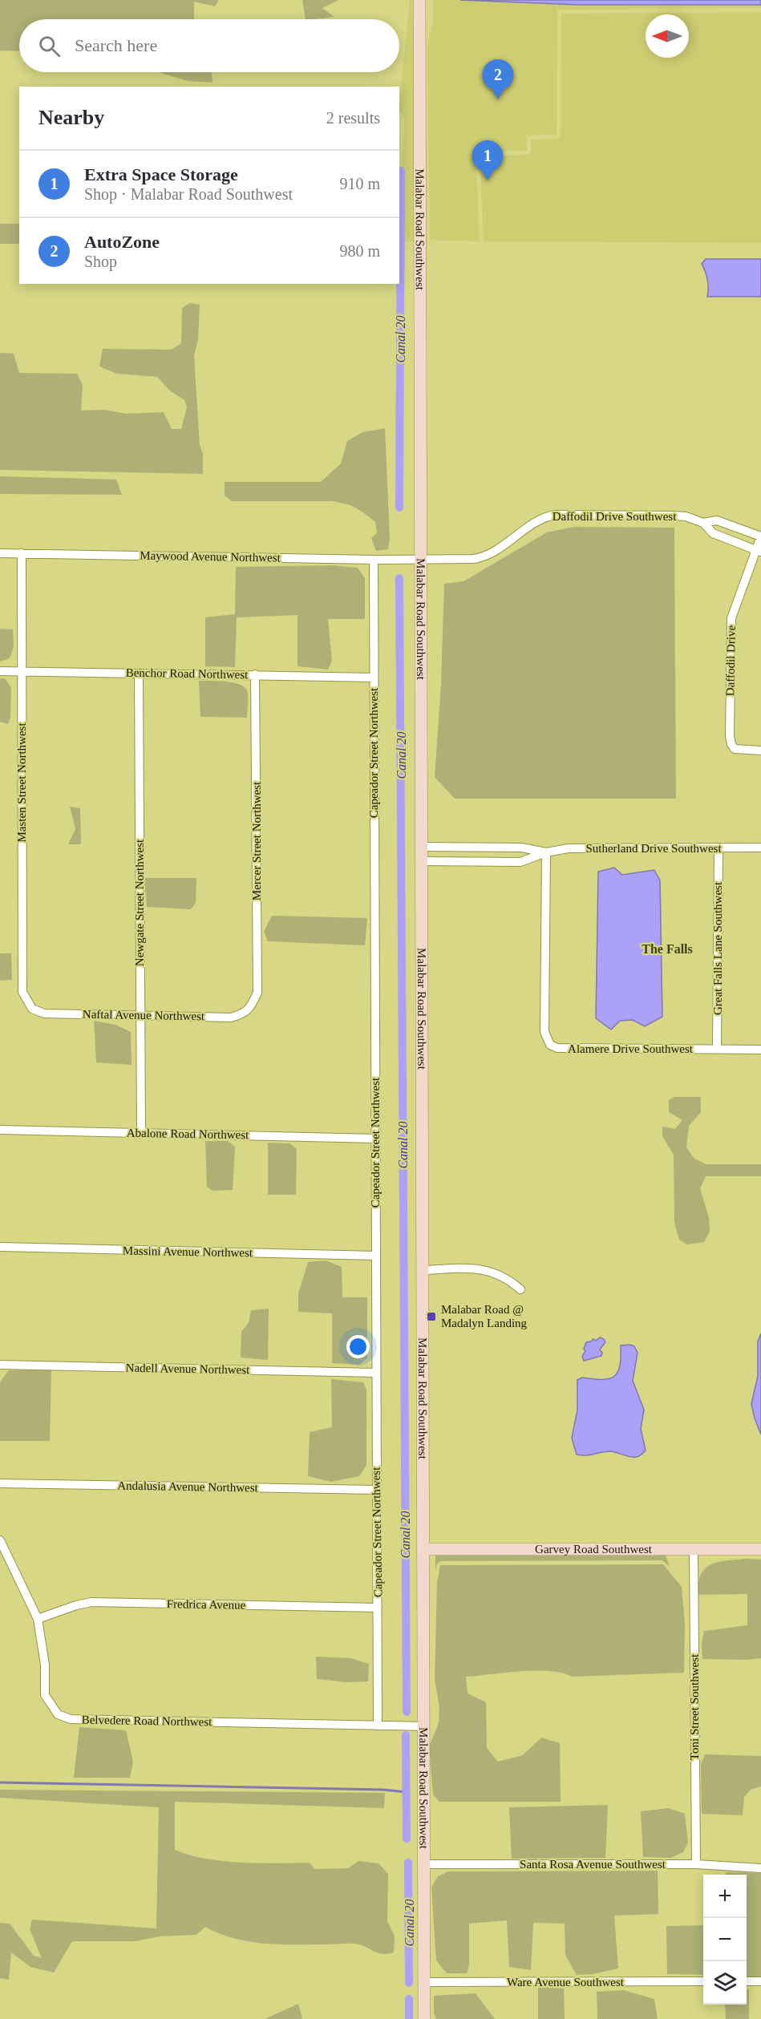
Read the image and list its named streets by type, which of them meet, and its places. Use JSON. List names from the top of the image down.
{
  "streets": {
    "main road": ["Malabar Road Southwest", "Garvey Road Southwest"],
    "street": [
      "Daffodil Drive Southwest",
      "Maywood Avenue Northwest",
      "Daffodil Drive",
      "Benchor Road Northwest",
      "Capeador Street Northwest",
      "Masten Street Northwest",
      "Mercer Street Northwest",
      "Sutherland Drive Southwest",
      "Newgate Street Northwest",
      "Great Falls Lane Southwest",
      "Naftal Avenue Northwest",
      "Alamere Drive Southwest",
      "Abalone Road Northwest",
      "Massini Avenue Northwest",
      "Nadell Avenue Northwest",
      "Andalusia Avenue Northwest",
      "Fredrica Avenue",
      "Toni Street Southwest",
      "Belvedere Road Northwest",
      "Santa Rosa Avenue Southwest",
      "Ware Avenue Southwest"
    ]
  },
  "crossings": [
    ["Malabar Road Southwest", "Daffodil Drive Southwest"],
    ["Malabar Road Southwest", "Maywood Avenue Northwest"],
    ["Malabar Road Southwest", "Sutherland Drive Southwest"],
    ["Malabar Road Southwest", "Garvey Road Southwest"],
    ["Malabar Road Southwest", "Belvedere Road Northwest"],
    ["Malabar Road Southwest", "Santa Rosa Avenue Southwest"],
    ["Malabar Road Southwest", "Ware Avenue Southwest"],
    ["Daffodil Drive Southwest", "Maywood Avenue Northwest"],
    ["Daffodil Drive Southwest", "Daffodil Drive"],
    ["Maywood Avenue Northwest", "Capeador Street Northwest"],
    ["Maywood Avenue Northwest", "Masten Street Northwest"],
    ["Benchor Road Northwest", "Capeador Street Northwest"],
    ["Benchor Road Northwest", "Masten Street Northwest"],
    ["Benchor Road Northwest", "Mercer Street Northwest"],
    ["Benchor Road Northwest", "Newgate Street Northwest"],
    ["Capeador Street Northwest", "Abalone Road Northwest"],
    ["Capeador Street Northwest", "Massini Avenue Northwest"],
    ["Capeador Street Northwest", "Nadell Avenue Northwest"],
    ["Capeador Street Northwest", "Andalusia Avenue Northwest"],
    ["Capeador Street Northwest", "Fredrica Avenue"],
    ["Capeador Street Northwest", "Belvedere Road Northwest"],
    ["Masten Street Northwest", "Naftal Avenue Northwest"],
    ["Mercer Street Northwest", "Naftal Avenue Northwest"],
    ["Sutherland Drive Southwest", "Great Falls Lane Southwest"],
    ["Sutherland Drive Southwest", "Alamere Drive Southwest"],
    ["Newgate Street Northwest", "Naftal Avenue Northwest"],
    ["Newgate Street Northwest", "Abalone Road Northwest"],
    ["Great Falls Lane Southwest", "Alamere Drive Southwest"],
    ["Garvey Road Southwest", "Toni Street Southwest"],
    ["Fredrica Avenue", "Belvedere Road Northwest"],
    ["Toni Street Southwest", "Santa Rosa Avenue Southwest"]
  ],
  "districts": ["The Falls"],
  "water": ["Canal 20"],
  "places": {
    "transit": ["Malabar Road @ Madalyn Landing"]
  },
  "north": "left",
  "page": {
    "search": "Search here",
    "pins": ["2", "1"],
    "heading": ["Nearby", "2 results"],
    "list": [
      {
        "mark": "1",
        "name": "Extra Space Storage",
        "note": "Shop · Malabar Road Southwest",
        "value": "910 m"
      },
      {
        "mark": "2",
        "name": "AutoZone",
        "note": "Shop",
        "value": "980 m"
      }
    ],
    "map_buttons": ["+", "−"]
  }
}
